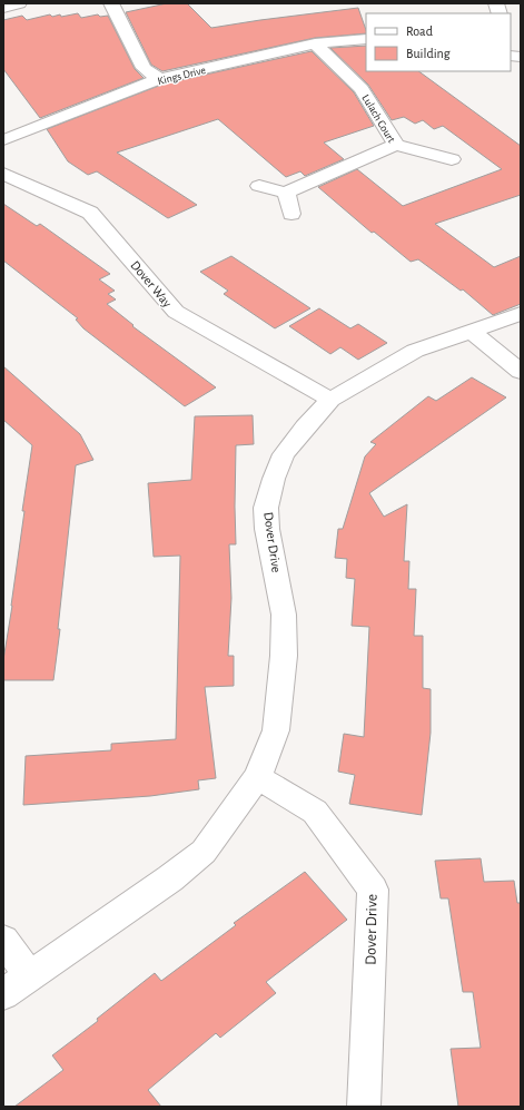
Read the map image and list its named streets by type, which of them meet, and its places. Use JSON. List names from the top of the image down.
{
  "streets": {
    "street": [
      "Kings Drive",
      "Lulach Court",
      "Dover Way",
      "Dover Drive"
    ]
  },
  "crossings": [
    ["Kings Drive", "Lulach Court"],
    ["Dover Way", "Dover Drive"]
  ],
  "legend": ["Road", "Building"]
}
